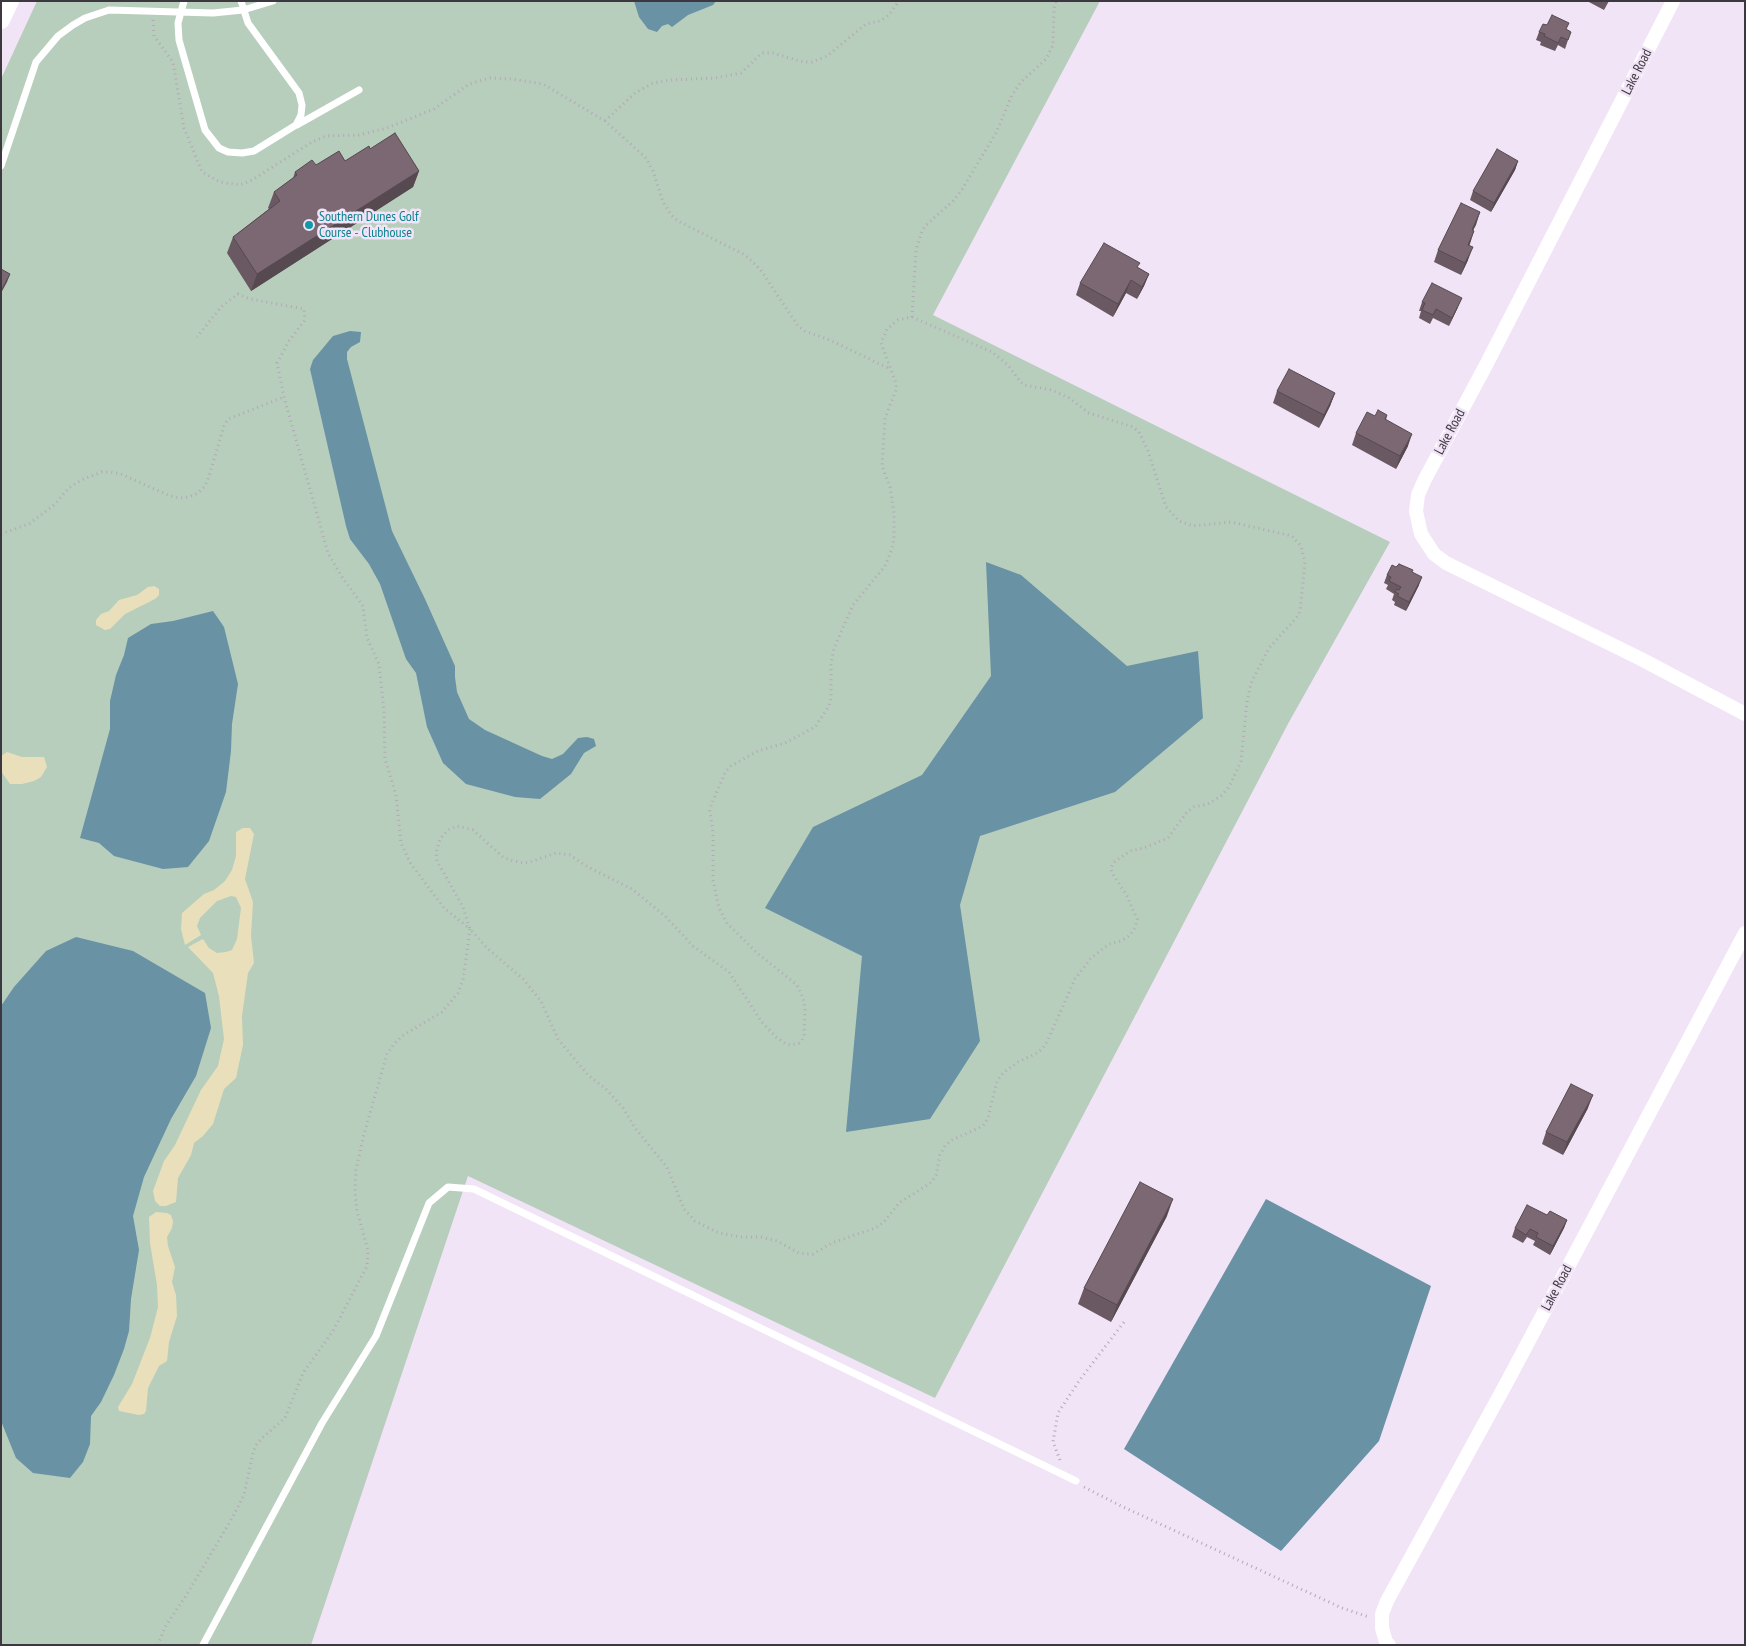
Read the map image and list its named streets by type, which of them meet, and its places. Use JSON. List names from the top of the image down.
{
  "streets": {
    "street": ["Lake Road"]
  },
  "places": ["Southern Dunes Golf Course - Clubhouse"]
}
